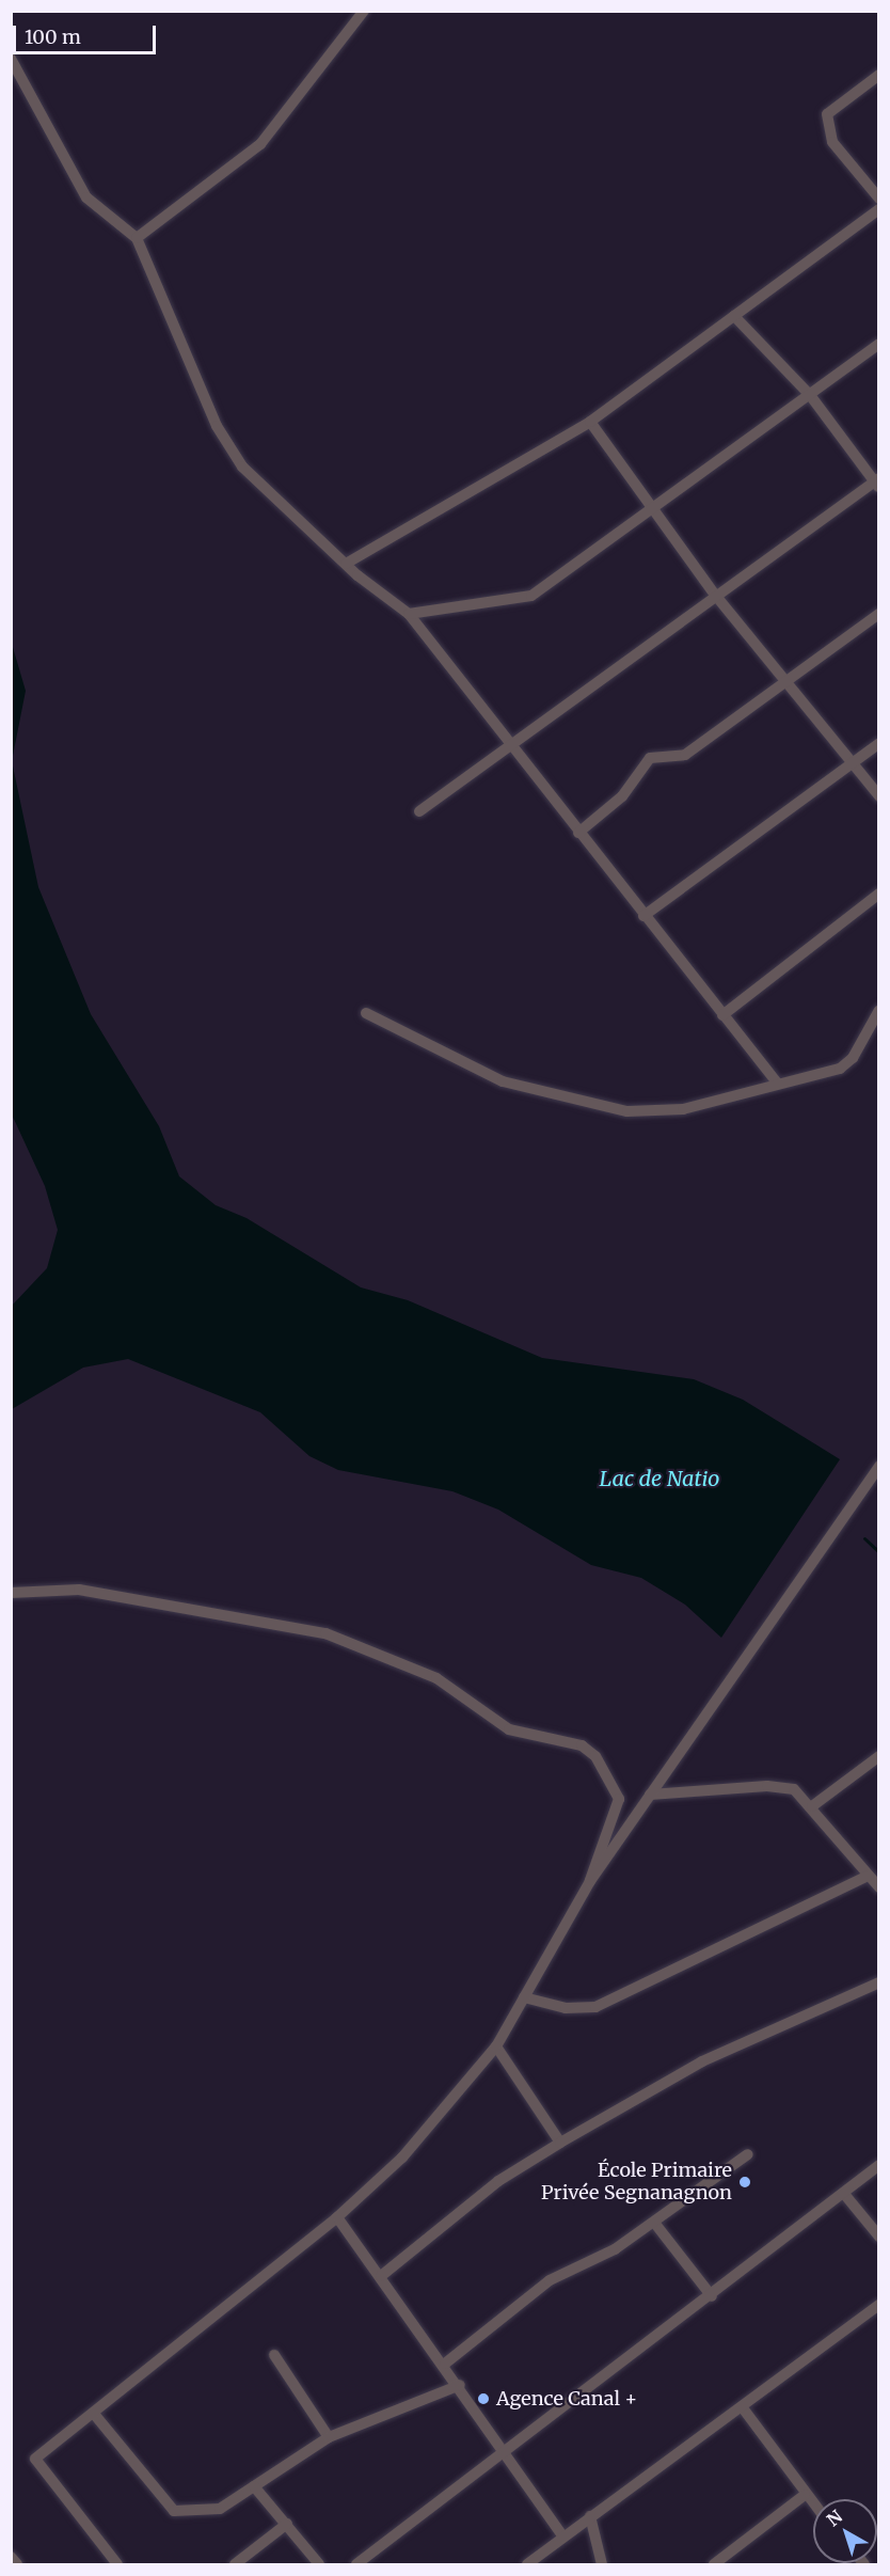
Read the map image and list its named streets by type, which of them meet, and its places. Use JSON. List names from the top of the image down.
{
  "water": ["Lac de Natio"],
  "places": ["École Primaire Privée Segnanagnon", "Agence Canal +"],
  "scale_bar": "100 m",
  "north": "top left"
}
